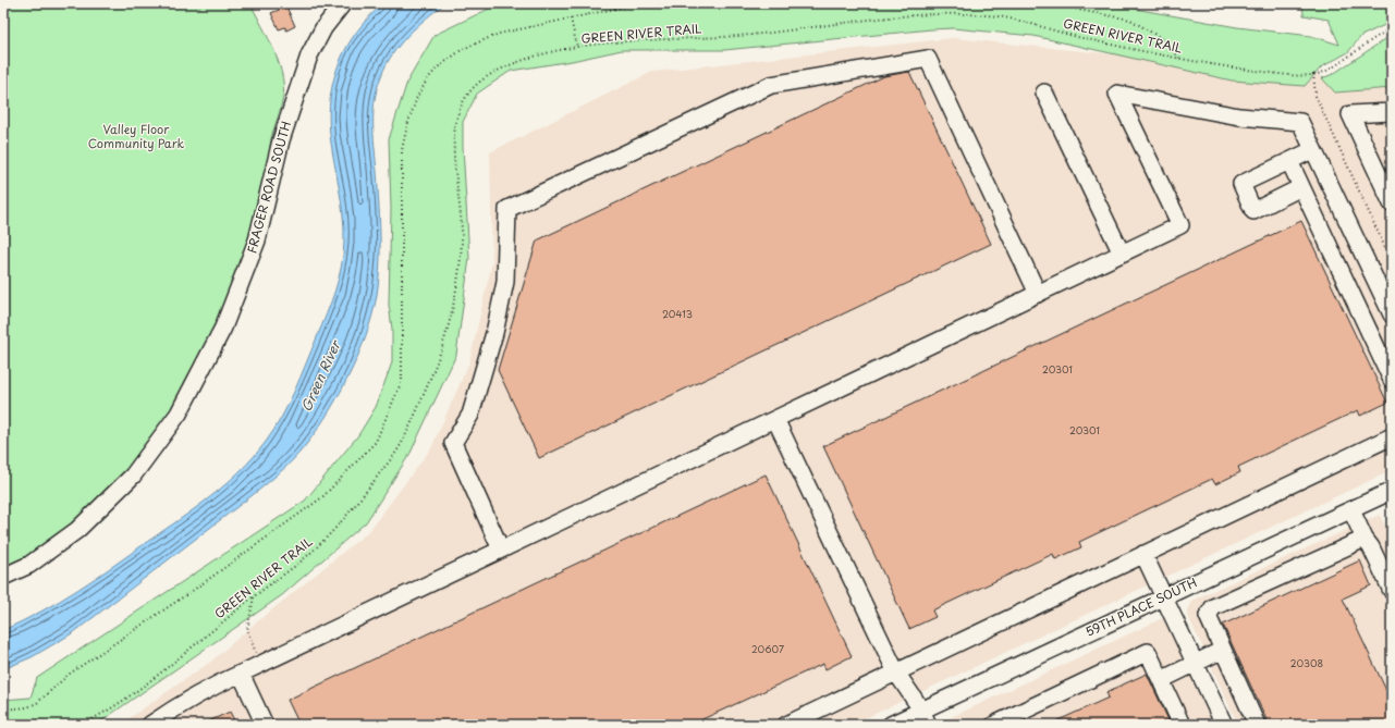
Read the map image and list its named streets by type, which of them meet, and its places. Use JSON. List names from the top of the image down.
{
  "streets": {
    "street": ["FRAGER ROAD SOUTH", "59TH PLACE SOUTH"],
    "path": ["GREEN RIVER TRAIL"]
  },
  "water": ["Green River"],
  "parks": ["Valley Floor Community Park"],
  "house_numbers": [
    "20413",
    "20301",
    "20301",
    "20607",
    "20308"
  ]
}
